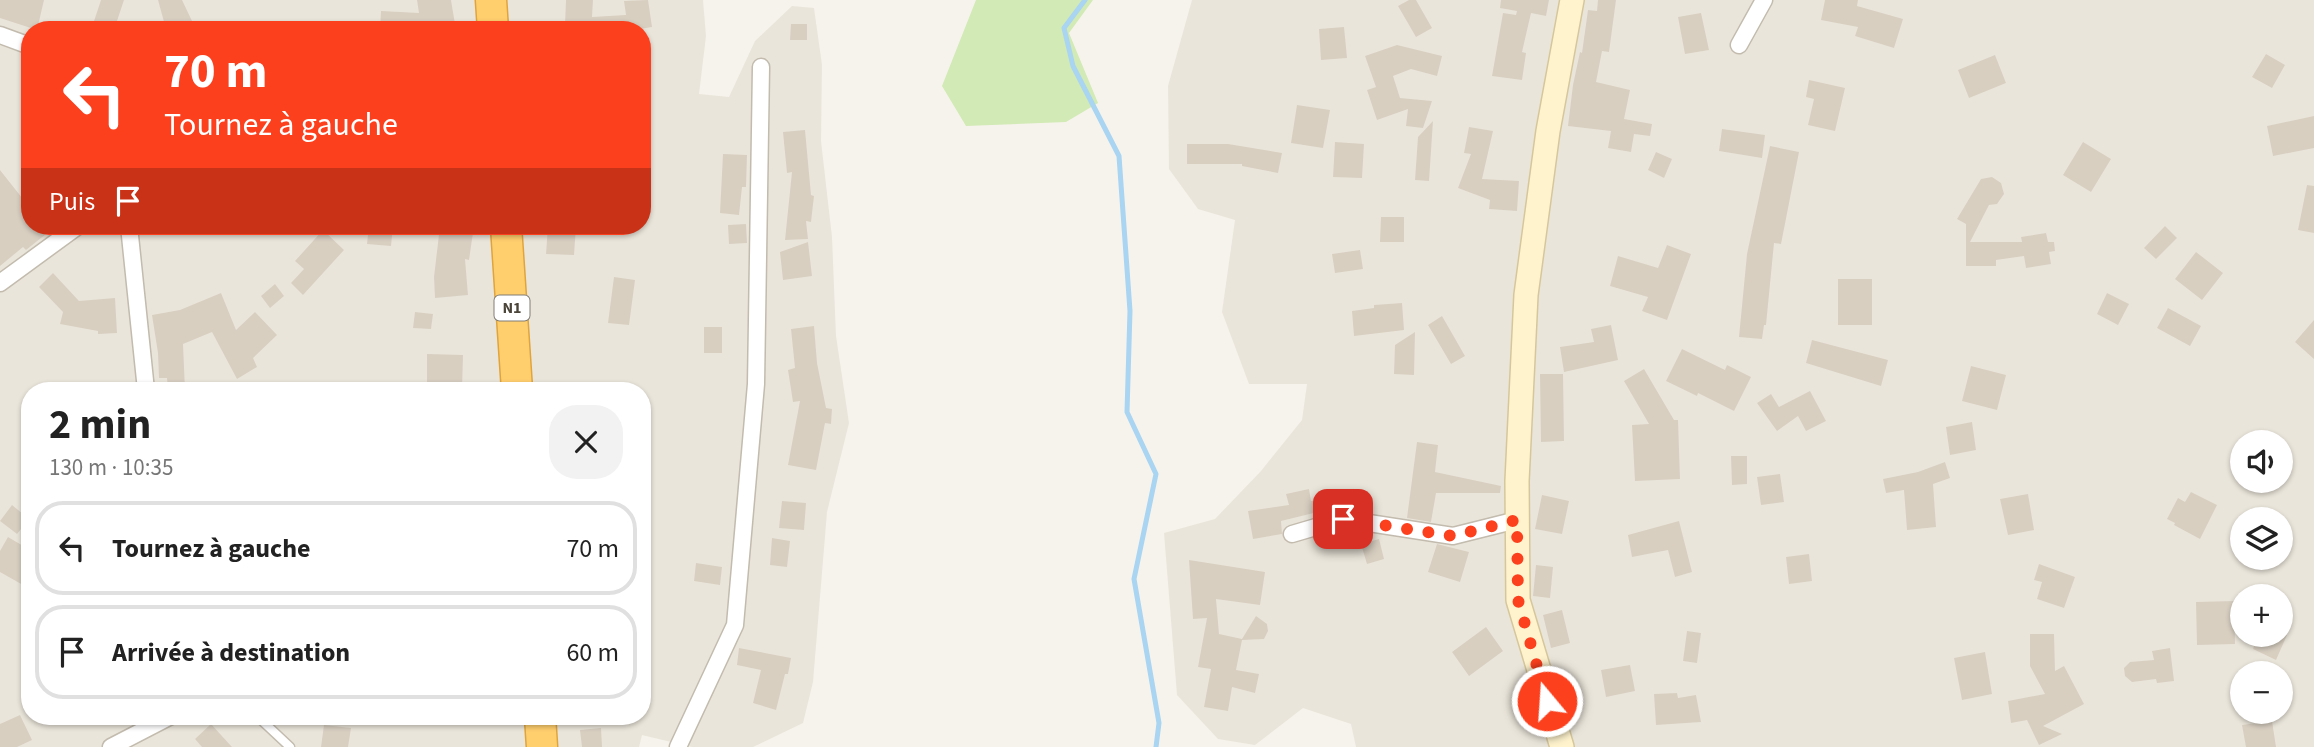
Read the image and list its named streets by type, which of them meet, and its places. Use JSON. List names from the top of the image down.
{
  "streets": {
    "highway": ["N1"]
  },
  "page": {
    "turn": ["70 m", "Tournez à gauche"],
    "then": "Puis",
    "heading": ["2 min", "130 m · 10:35"],
    "map_buttons": ["+", "−"],
    "list": [
      {
        "name": "Tournez à gauche",
        "value": "70 m"
      },
      {
        "name": "Arrivée à destination",
        "value": "60 m"
      }
    ]
  }
}
